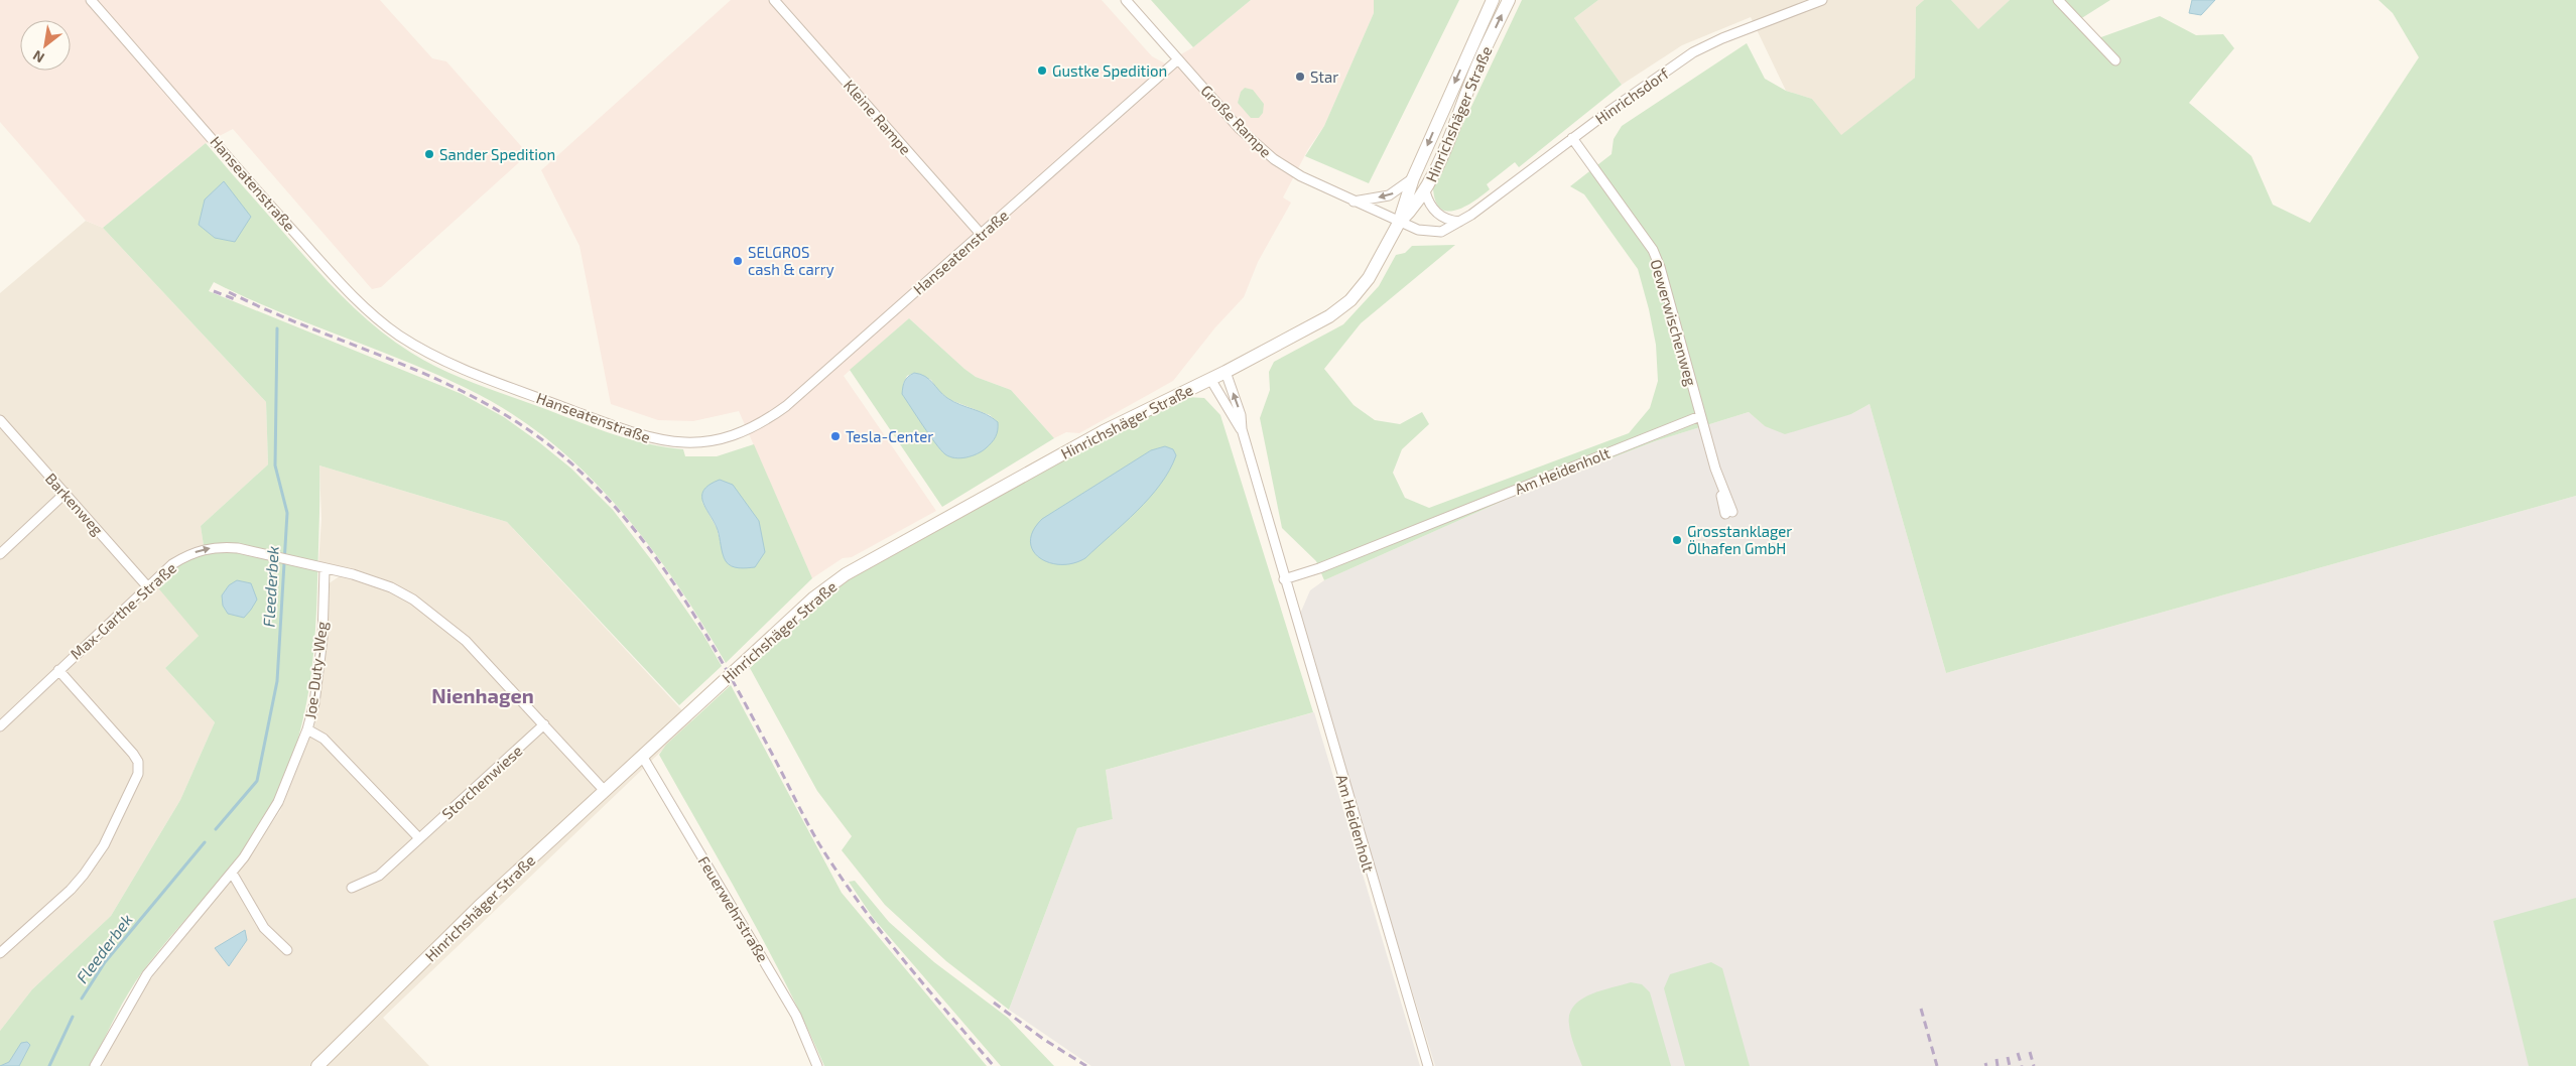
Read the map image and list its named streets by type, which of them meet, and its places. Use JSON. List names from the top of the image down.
{
  "streets": {
    "main road": ["Hinrichshäger Straße"],
    "street": [
      "Hinrichsdorf",
      "Kleine Rampe",
      "Große Rampe",
      "Hanseatenstraße",
      "Oewerwischenweg",
      "Am Heidenholt",
      "Barkenweg",
      "Max-Garthe-Straße",
      "Joe-Duty-Weg",
      "Storchenwiese",
      "Feuerwehrstraße"
    ]
  },
  "crossings": [
    ["Hinrichsdorf", "Hinrichshäger Straße"],
    ["Hinrichsdorf", "Große Rampe"],
    ["Hinrichsdorf", "Oewerwischenweg"],
    ["Hinrichshäger Straße", "Große Rampe"],
    ["Hinrichshäger Straße", "Am Heidenholt"],
    ["Hinrichshäger Straße", "Max-Garthe-Straße"],
    ["Hinrichshäger Straße", "Feuerwehrstraße"],
    ["Kleine Rampe", "Hanseatenstraße"],
    ["Große Rampe", "Hanseatenstraße"],
    ["Oewerwischenweg", "Am Heidenholt"],
    ["Barkenweg", "Max-Garthe-Straße"],
    ["Max-Garthe-Straße", "Joe-Duty-Weg"],
    ["Max-Garthe-Straße", "Storchenwiese"]
  ],
  "districts": ["Nienhagen"],
  "water": ["Fleederbek"],
  "places": [
    "Gustke Spedition",
    "Star",
    "Sander Spedition",
    "SELGROS cash & carry",
    "Tesla-Center",
    "Grosstanklager Ölhafen GmbH"
  ],
  "north": "bottom left"
}
